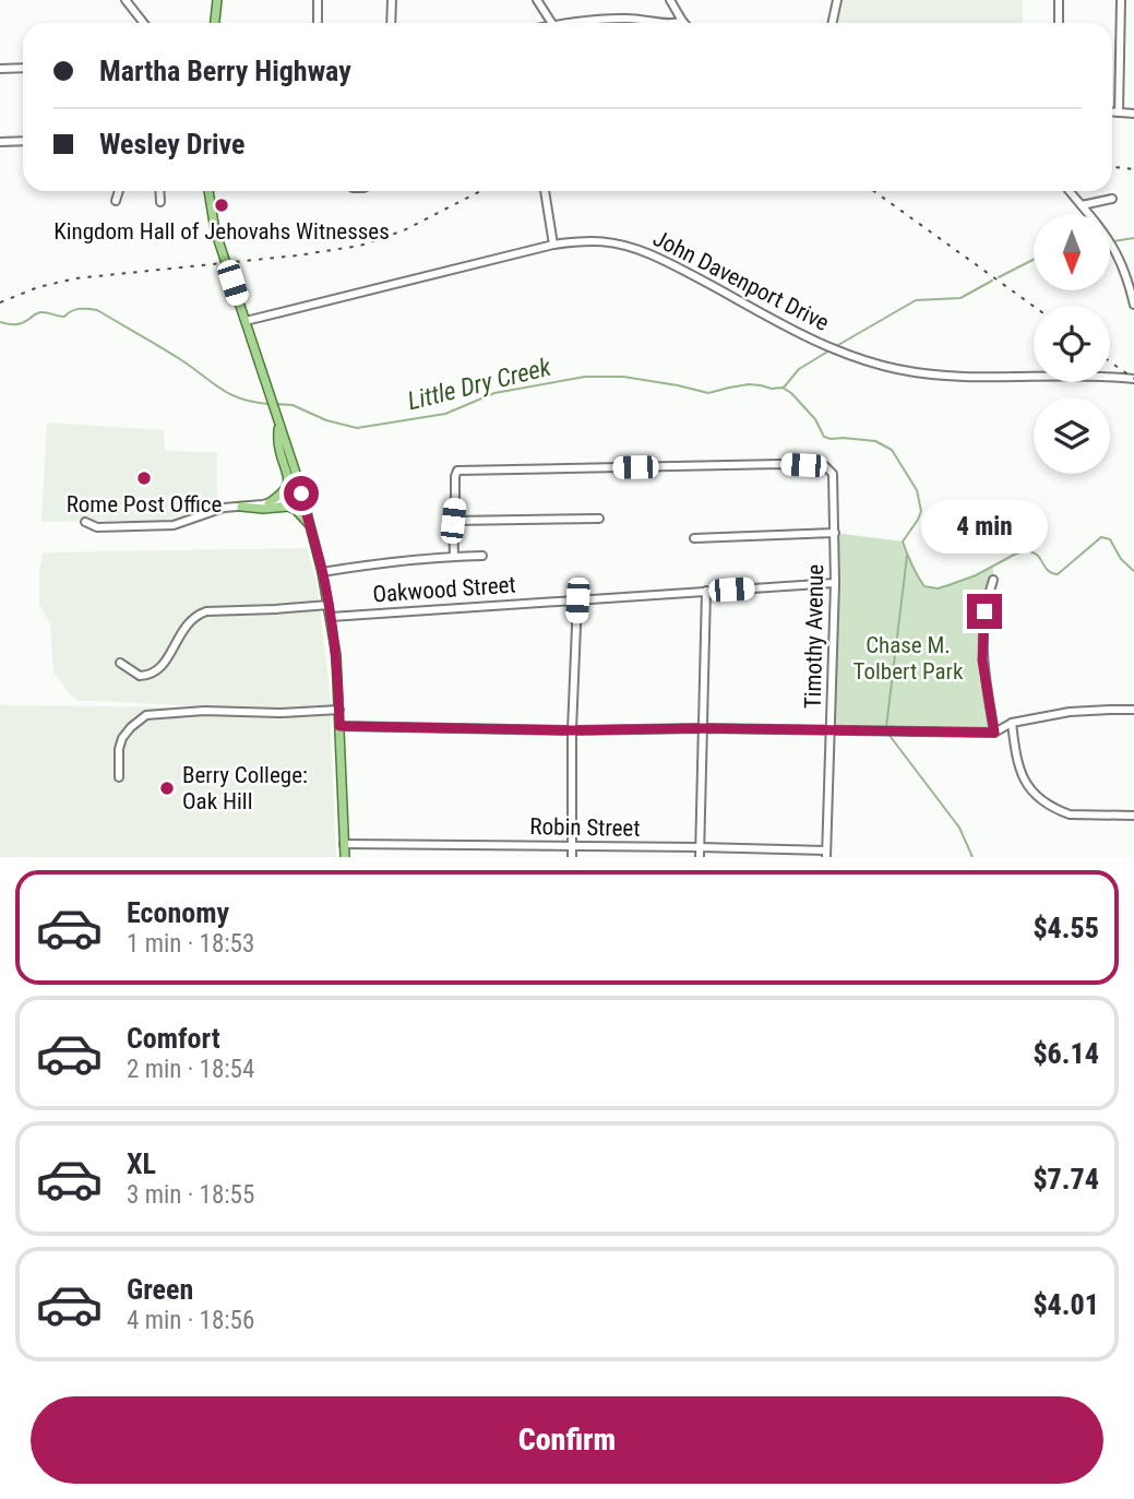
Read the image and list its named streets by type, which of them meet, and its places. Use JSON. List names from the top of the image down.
{
  "streets": {
    "street": [
      "John Davenport Drive",
      "Oakwood Street",
      "Timothy Avenue",
      "Robin Street"
    ]
  },
  "crossings": [
    ["Oakwood Street", "Timothy Avenue"],
    ["Timothy Avenue", "Robin Street"]
  ],
  "water": ["Little Dry Creek"],
  "parks": ["Chase M. Tolbert Park"],
  "places": ["Kingdom Hall of Jehovahs Witnesses", "Rome Post Office", "Berry College: Oak Hill"],
  "north": "bottom",
  "page": {
    "banner": ["Martha Berry Highway", "Wesley Drive"],
    "bubble": "4 min",
    "list": [
      {
        "name": "Economy",
        "note": "1 min · 18:53",
        "value": "$4.55"
      },
      {
        "name": "Comfort",
        "note": "2 min · 18:54",
        "value": "$6.14"
      },
      {
        "name": "XL",
        "note": "3 min · 18:55",
        "value": "$7.74"
      },
      {
        "name": "Green",
        "note": "4 min · 18:56",
        "value": "$4.01"
      }
    ],
    "buttons": "Confirm"
  }
}
